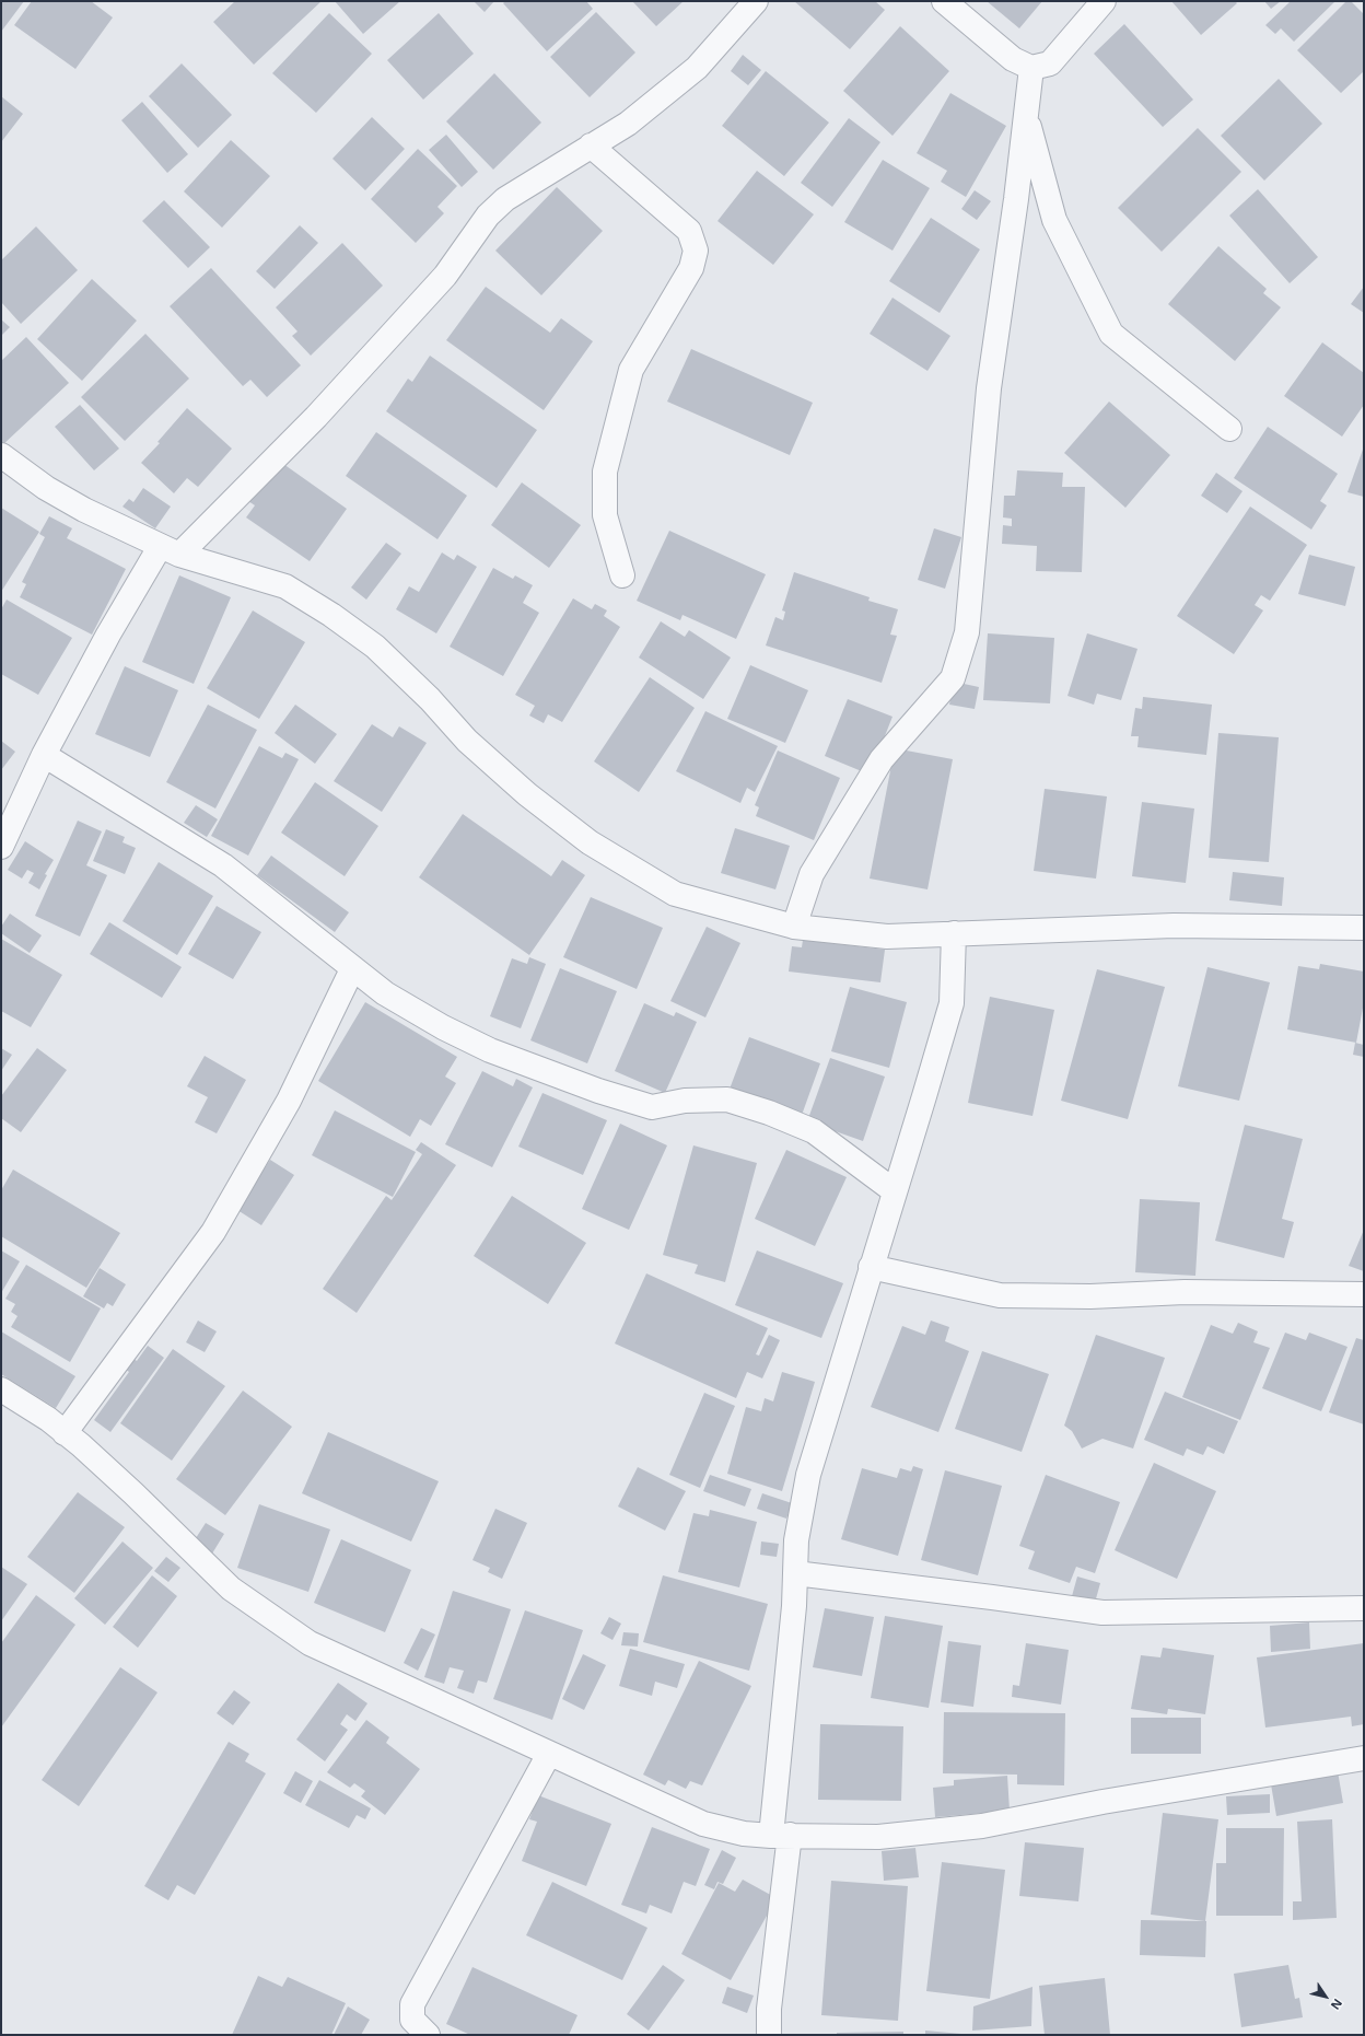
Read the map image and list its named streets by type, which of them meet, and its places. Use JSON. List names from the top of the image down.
{
  "north": "bottom right"
}
